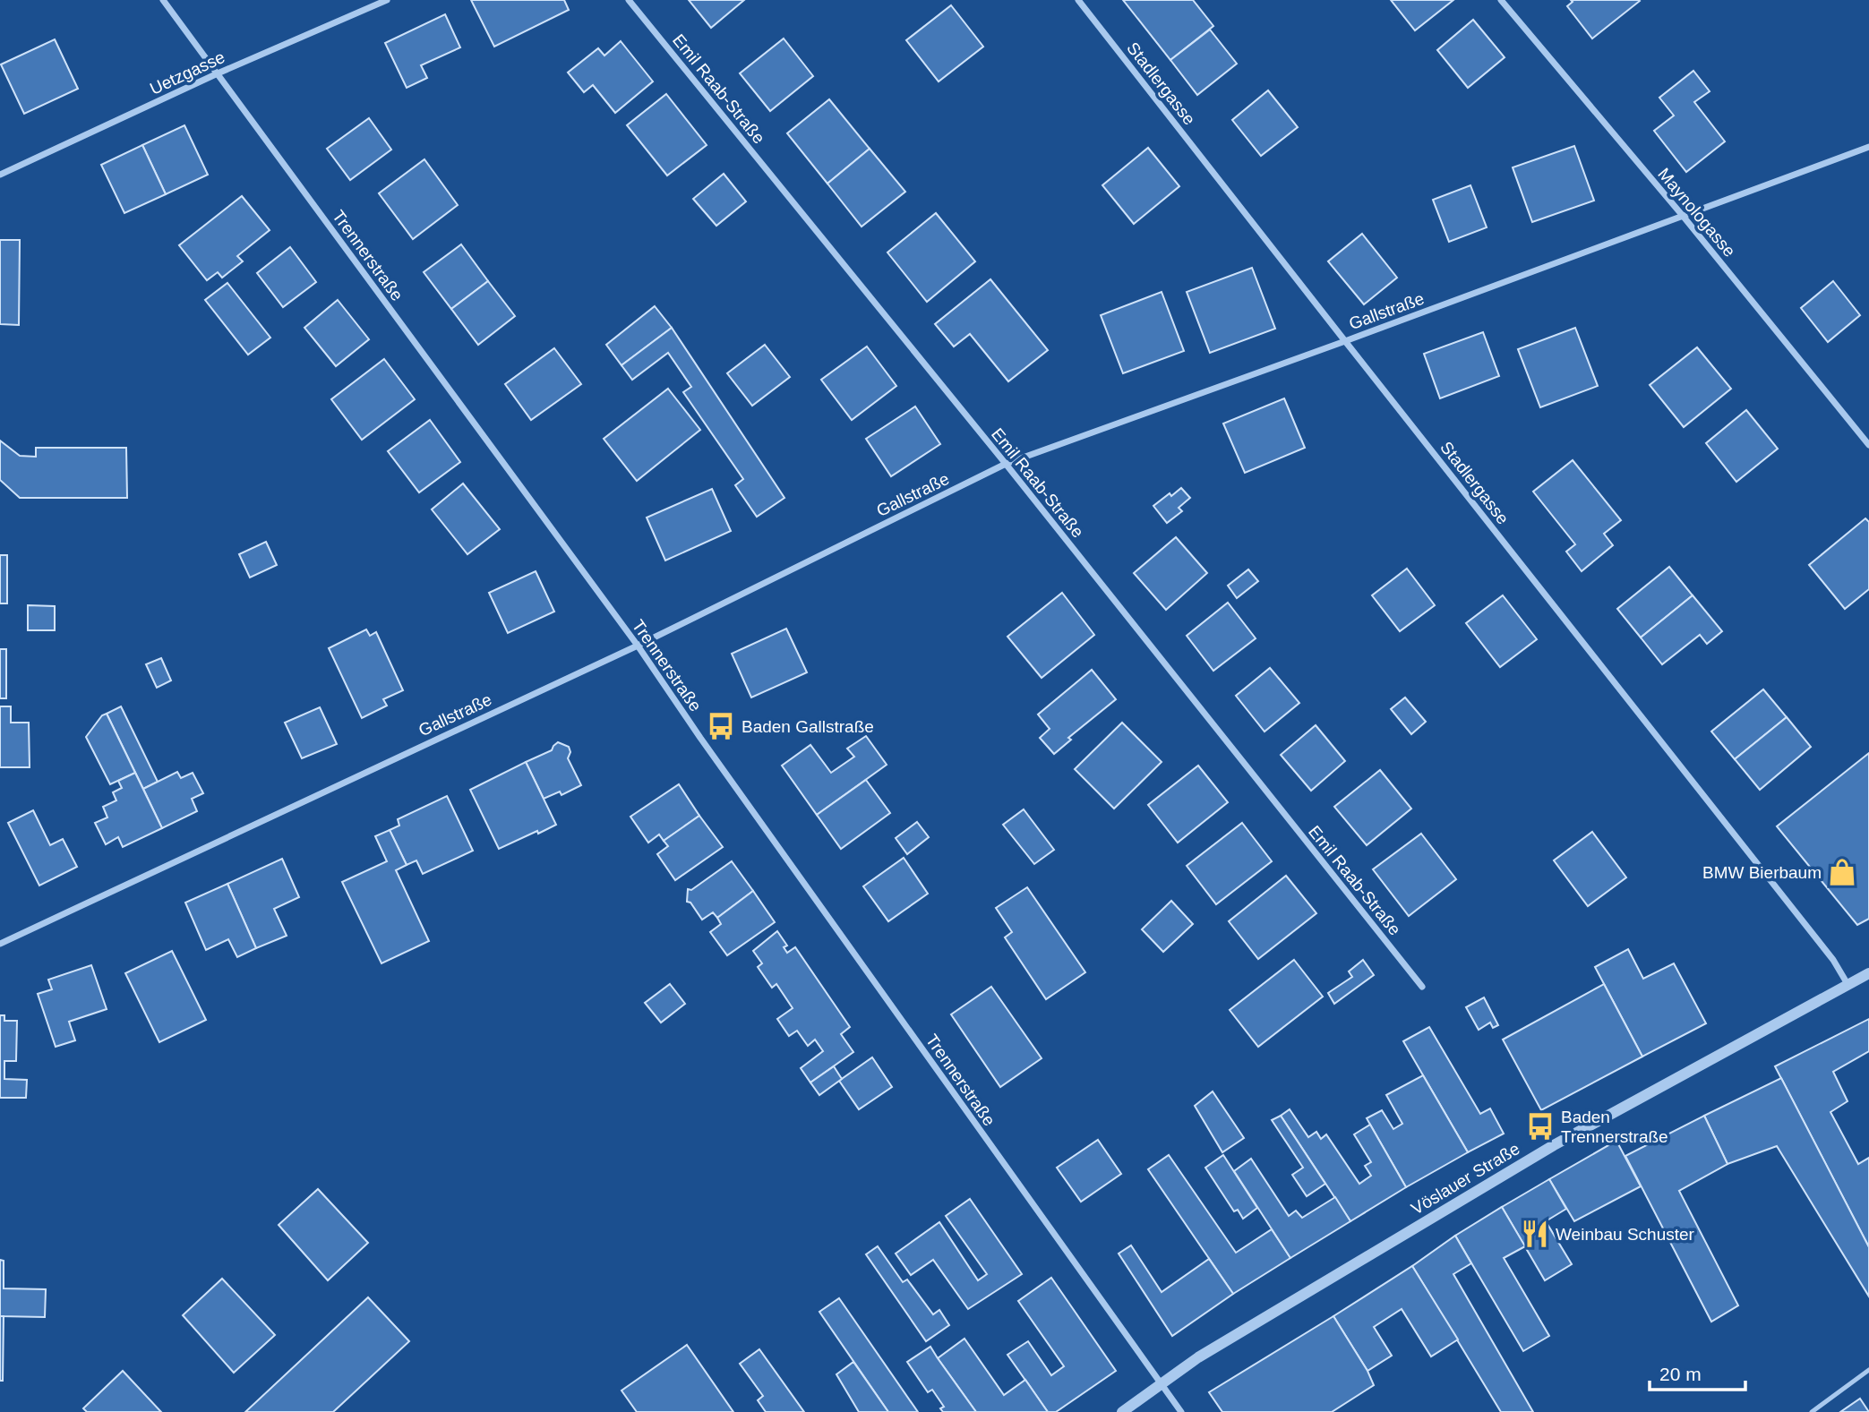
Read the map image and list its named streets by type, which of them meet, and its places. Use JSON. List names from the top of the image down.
{
  "streets": {
    "street": [
      "Uetzgasse",
      "Stadlergasse",
      "Emil Raab-Straße",
      "Maynologasse",
      "Trennerstraße",
      "Gallstraße",
      "Vöslauer Straße"
    ]
  },
  "crossings": [
    ["Uetzgasse", "Trennerstraße"],
    ["Stadlergasse", "Gallstraße"],
    ["Stadlergasse", "Vöslauer Straße"],
    ["Emil Raab-Straße", "Gallstraße"],
    ["Maynologasse", "Gallstraße"],
    ["Trennerstraße", "Gallstraße"],
    ["Trennerstraße", "Vöslauer Straße"]
  ],
  "places": {
    "bus stop": ["Baden Gallstraße", "Baden Trennerstraße"],
    "shop": ["BMW Bierbaum"],
    "restaurant": ["Weinbau Schuster"]
  },
  "scale_bar": "20 m"
}
